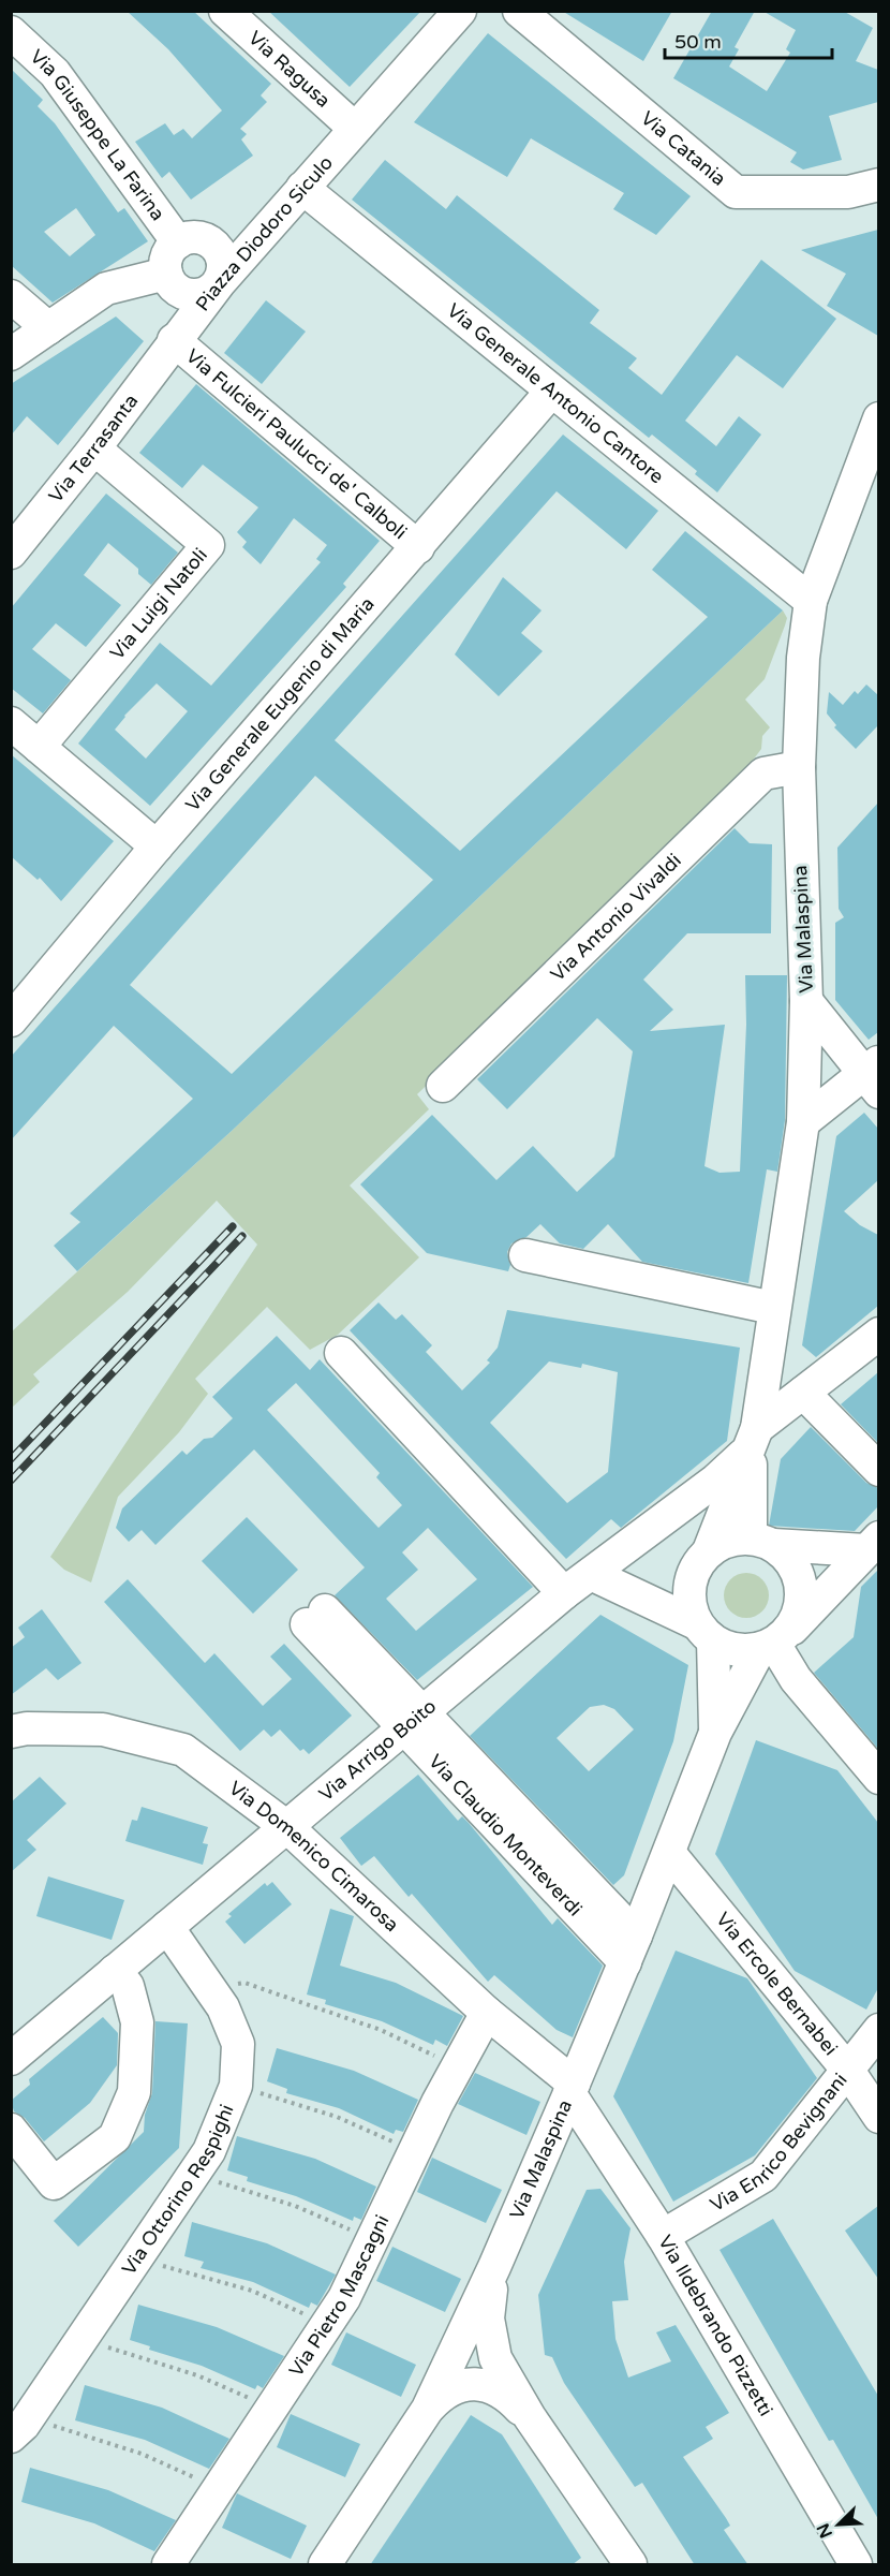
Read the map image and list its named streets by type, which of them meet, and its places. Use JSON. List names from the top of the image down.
{
  "streets": {
    "street": [
      "Via Ragusa",
      "Via Giuseppe La Farina",
      "Via Catania",
      "Piazza Diodoro Siculo",
      "Via Generale Antonio Cantore",
      "Via Fulcieri Paulucci de' Calboli",
      "Via Terrasanta",
      "Via Luigi Natoli",
      "Via Generale Eugenio di Maria",
      "Via Antonio Vivaldi",
      "Via Malaspina",
      "Via Arrigo Boito",
      "Via Claudio Monteverdi",
      "Via Domenico Cimarosa",
      "Via Ercole Bernabei",
      "Via Enrico Bevignani",
      "Via Ottorino Respighi",
      "Via Pietro Mascagni",
      "Via Ildebrando Pizzetti"
    ]
  },
  "crossings": [
    ["Via Ragusa", "Piazza Diodoro Siculo"],
    ["Via Giuseppe La Farina", "Piazza Diodoro Siculo"],
    ["Piazza Diodoro Siculo", "Via Generale Antonio Cantore"],
    ["Piazza Diodoro Siculo", "Via Fulcieri Paulucci de' Calboli"],
    ["Piazza Diodoro Siculo", "Via Terrasanta"],
    ["Via Generale Antonio Cantore", "Via Generale Eugenio di Maria"],
    ["Via Generale Antonio Cantore", "Via Malaspina"],
    ["Via Fulcieri Paulucci de' Calboli", "Via Terrasanta"],
    ["Via Fulcieri Paulucci de' Calboli", "Via Generale Eugenio di Maria"],
    ["Via Terrasanta", "Via Luigi Natoli"],
    ["Via Antonio Vivaldi", "Via Malaspina"],
    ["Via Malaspina", "Via Arrigo Boito"],
    ["Via Malaspina", "Via Claudio Monteverdi"],
    ["Via Malaspina", "Via Domenico Cimarosa"],
    ["Via Malaspina", "Via Ercole Bernabei"],
    ["Via Malaspina", "Via Ildebrando Pizzetti"],
    ["Via Arrigo Boito", "Via Claudio Monteverdi"],
    ["Via Arrigo Boito", "Via Domenico Cimarosa"],
    ["Via Arrigo Boito", "Via Ottorino Respighi"],
    ["Via Domenico Cimarosa", "Via Pietro Mascagni"],
    ["Via Domenico Cimarosa", "Via Ildebrando Pizzetti"],
    ["Via Ercole Bernabei", "Via Enrico Bevignani"],
    ["Via Enrico Bevignani", "Via Ildebrando Pizzetti"]
  ],
  "scale_bar": "50 m",
  "north": "bottom left"
}
